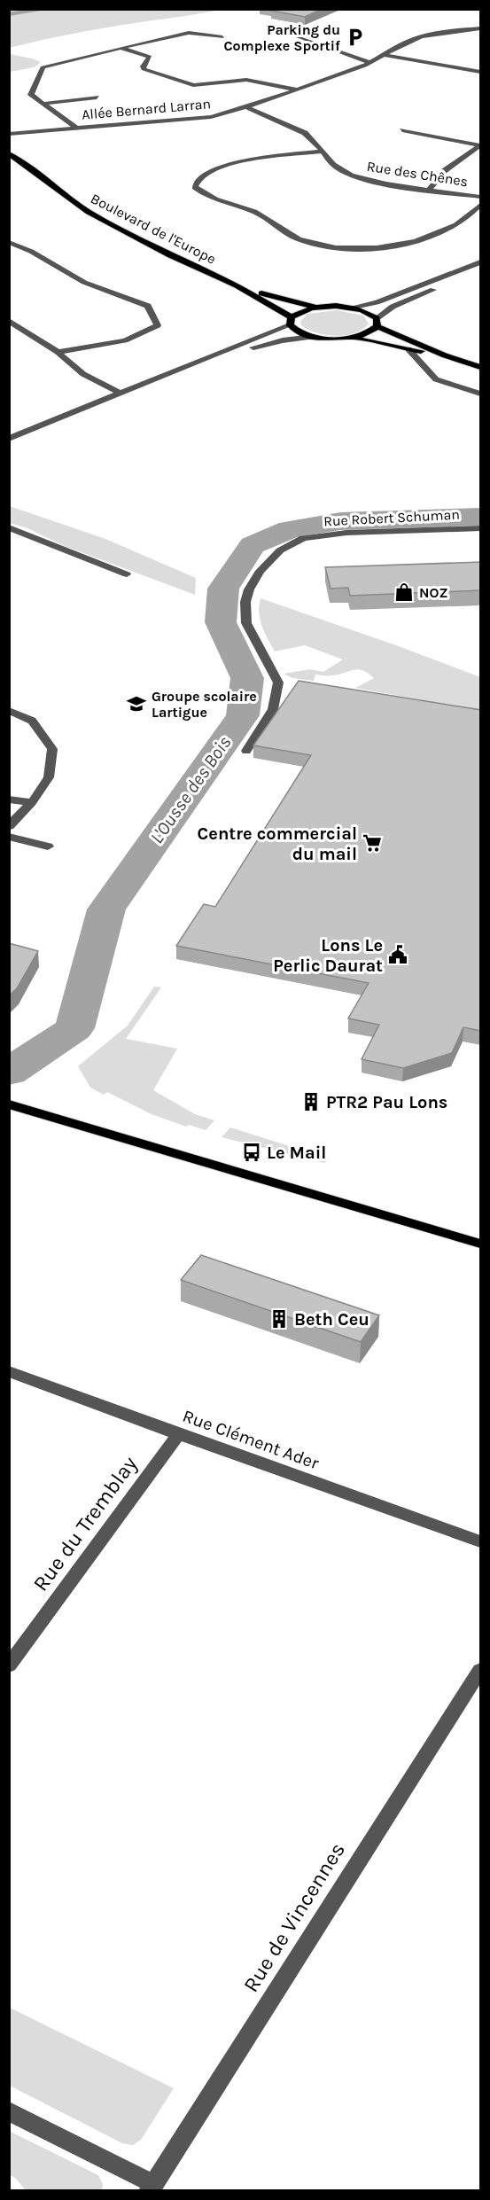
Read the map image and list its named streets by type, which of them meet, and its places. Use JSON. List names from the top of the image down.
{
  "streets": {
    "main road": ["Boulevard de l'Europe"],
    "street": [
      "Allée Bernard Larran",
      "Rue des Chênes",
      "Rue Robert Schuman",
      "Rue Clément Ader",
      "Rue du Tremblay",
      "Rue de Vincennes"
    ]
  },
  "crossings": [
    ["Allée Bernard Larran", "Rue des Chênes"],
    ["Rue Clément Ader", "Rue du Tremblay"]
  ],
  "water": ["L'Ousse des Bois"],
  "places": {
    "parking": ["Parking du Complexe Sportif"],
    "shop": ["NOZ"],
    "school or university": ["Groupe scolaire Lartigue"],
    "supermarket": ["Centre commercial du mail"],
    "public building": ["Lons Le Perlic Daurat"],
    "building": ["PTR2 Pau Lons", "Beth Ceu"],
    "bus stop": ["Le Mail"]
  }
}
